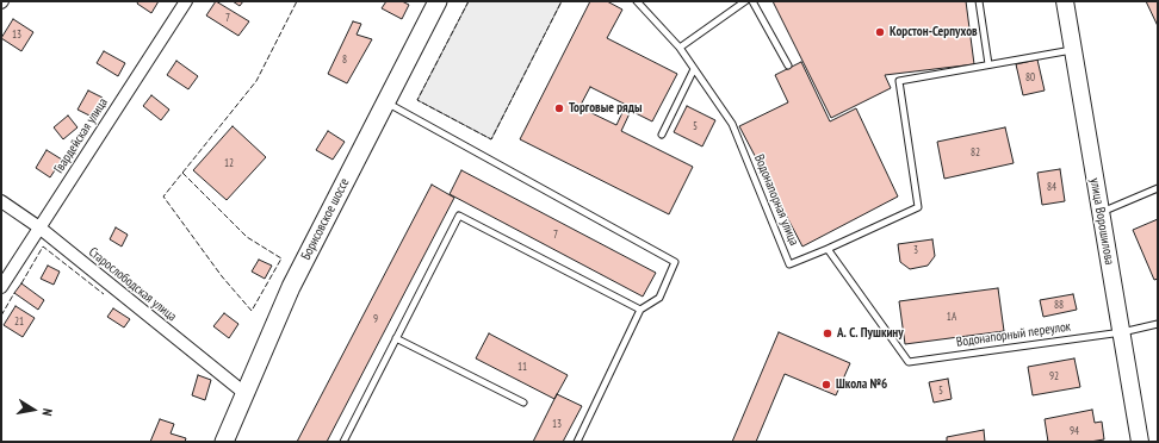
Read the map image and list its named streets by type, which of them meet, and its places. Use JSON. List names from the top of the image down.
{
  "streets": {
    "main road": ["Борисовское шоссе", "улица Ворошилова"],
    "street": ["Гвардейская улица", "Старослободская улица"],
    "lane": ["Водонапорная улица", "Водонапорный переулок"]
  },
  "crossings": [
    ["Гвардейская улица", "Старослободская улица"],
    ["Водонапорная улица", "Водонапорный переулок"],
    ["Борисовское шоссе", "Старослободская улица"],
    ["улица Ворошилова", "Водонапорный переулок"]
  ],
  "places": [
    "Корстон-Серпухов",
    "Торговые ряды",
    "А. С. Пушкину",
    "Школа №6"
  ],
  "house_numbers": [
    "7",
    "13",
    "8",
    "80",
    "5",
    "82",
    "12",
    "84",
    "7",
    "3",
    "88",
    "1А",
    "9",
    "21",
    "11",
    "92",
    "5",
    "13",
    "94"
  ],
  "north": "right"
}
